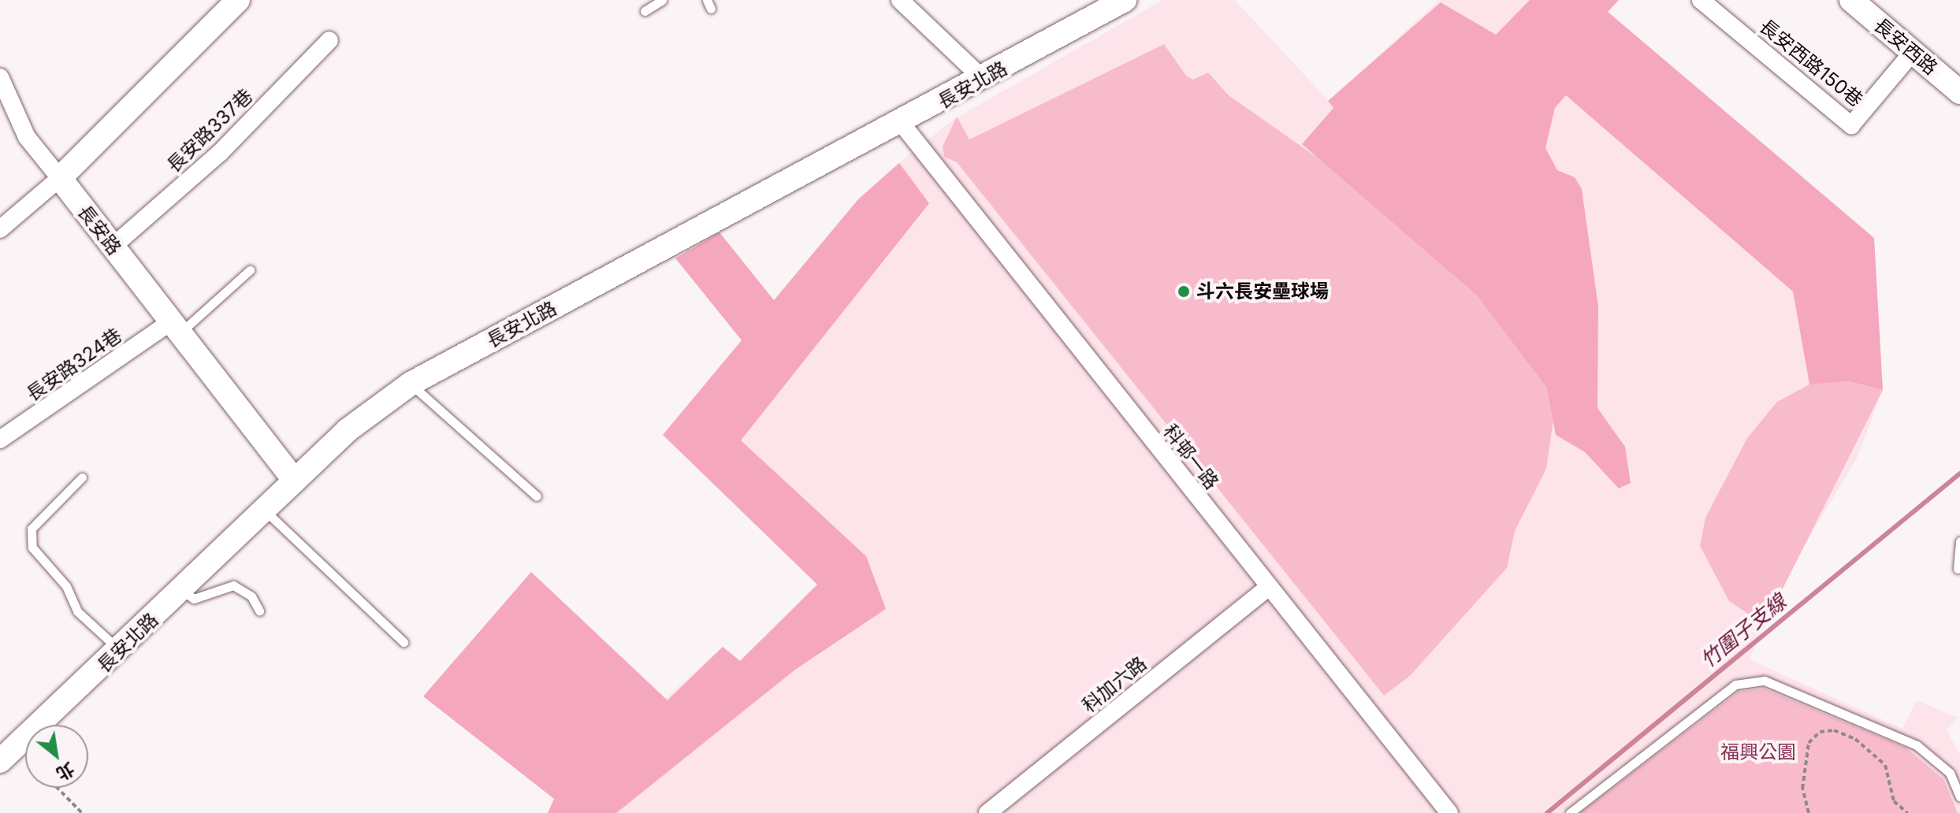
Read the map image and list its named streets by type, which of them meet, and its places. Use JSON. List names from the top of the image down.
{
  "streets": {
    "street": [
      "長安西路",
      "長安西路150巷",
      "長安北路",
      "長安路337巷",
      "長安路",
      "長安路324巷",
      "科邨一路",
      "科加六路"
    ]
  },
  "crossings": [
    ["長安西路", "長安西路150巷"],
    ["長安北路", "長安路"],
    ["長安北路", "科邨一路"],
    ["長安路337巷", "長安路"],
    ["長安路", "長安路324巷"],
    ["科邨一路", "科加六路"]
  ],
  "water": ["竹圍子支線"],
  "parks": ["福興公園"],
  "places": ["斗六長安壘球場"],
  "north": "bottom right"
}
